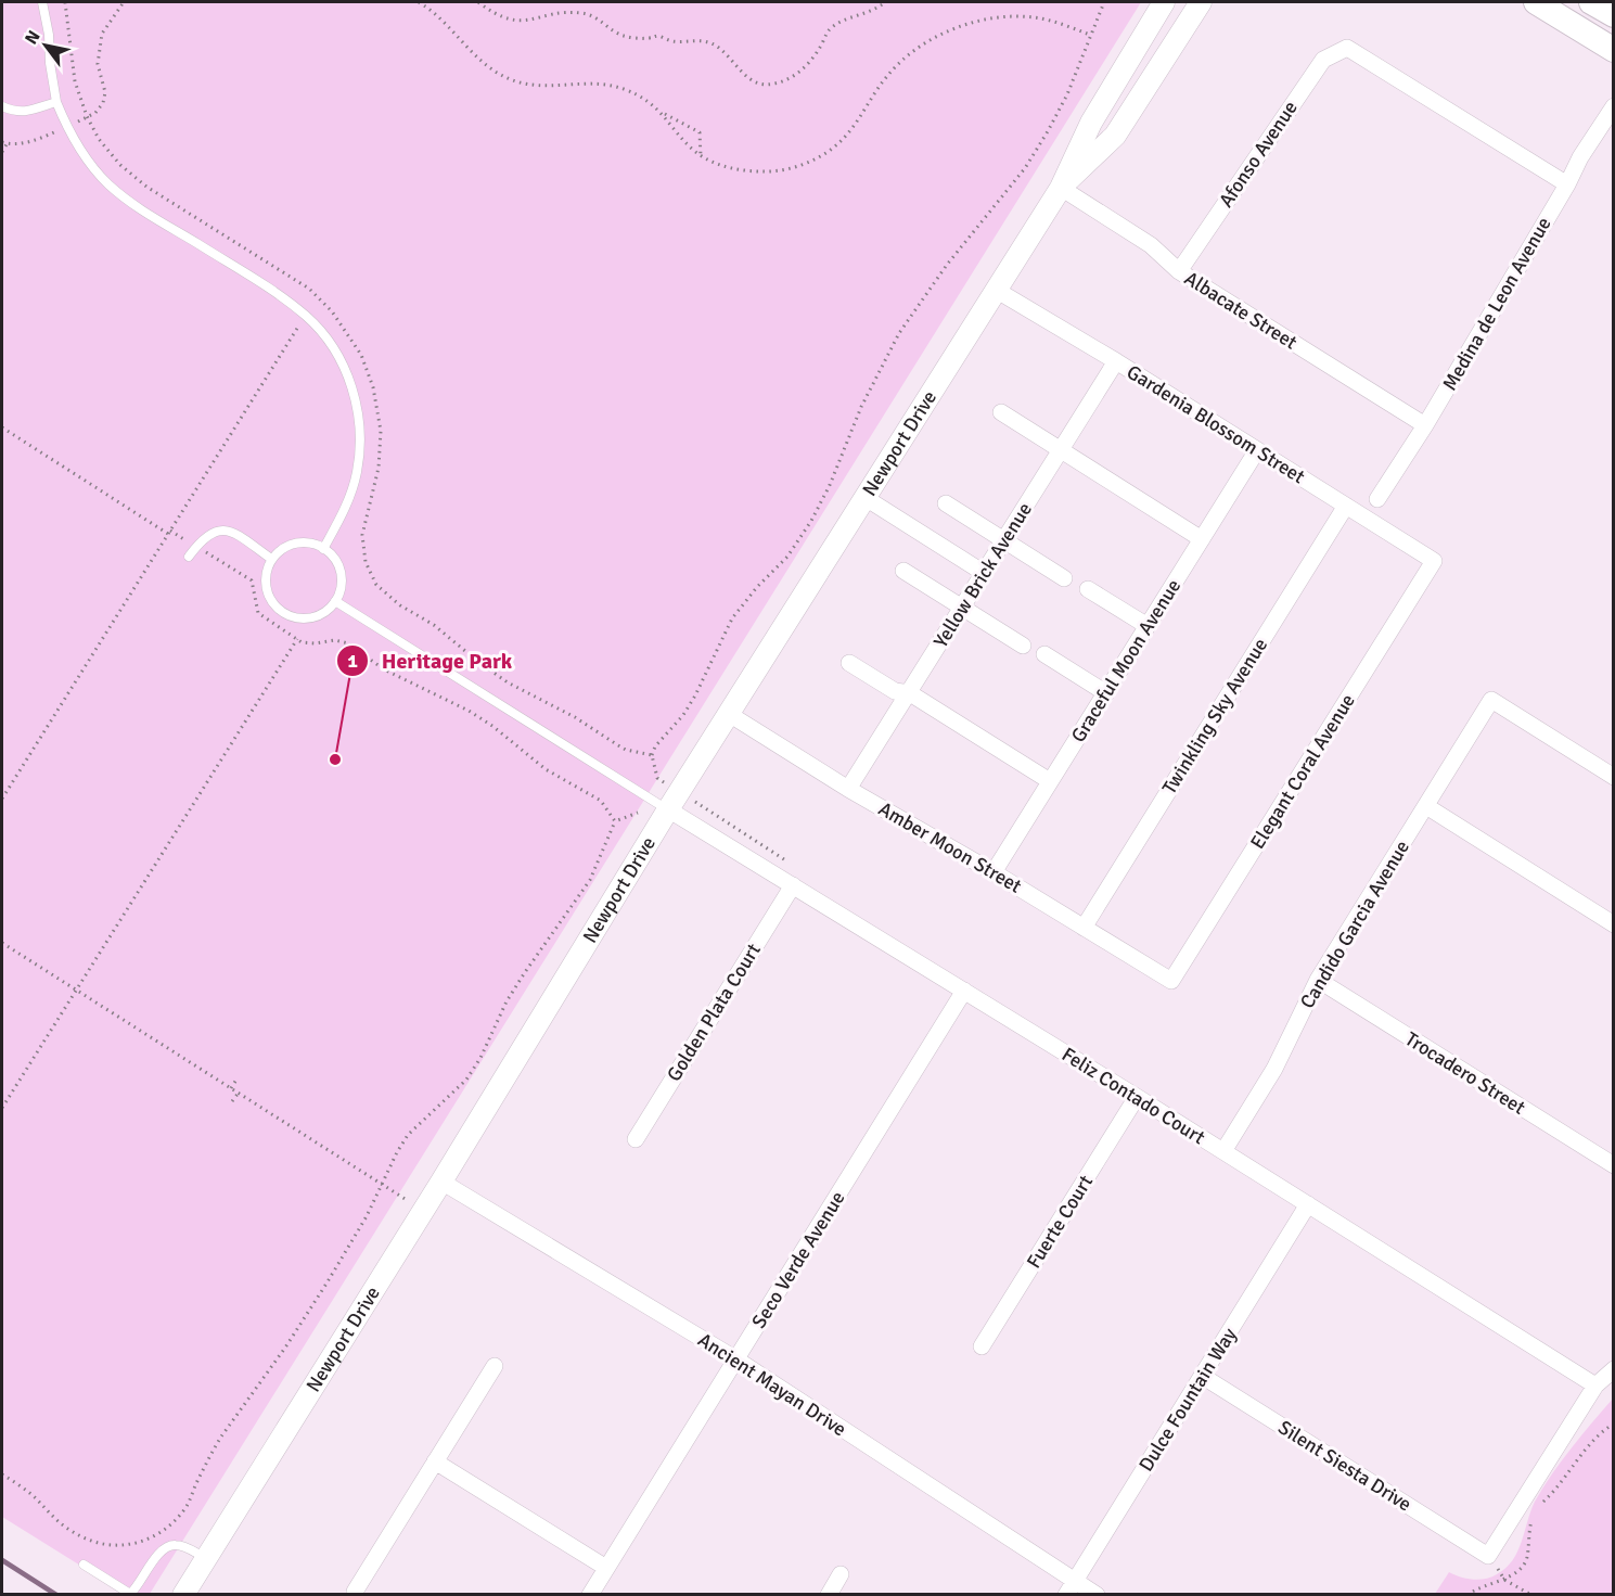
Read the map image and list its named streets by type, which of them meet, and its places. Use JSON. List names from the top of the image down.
{
  "streets": {
    "street": [
      "Afonso Avenue",
      "Medina de Leon Avenue",
      "Albacate Street",
      "Gardenia Blossom Street",
      "Newport Drive",
      "Yellow Brick Avenue",
      "Graceful Moon Avenue",
      "Twinkling Sky Avenue",
      "Elegant Coral Avenue",
      "Amber Moon Street",
      "Candido Garcia Avenue",
      "Golden Plata Court",
      "Trocadero Street",
      "Feliz Contado Court",
      "Fuerte Court",
      "Seco Verde Avenue",
      "Ancient Mayan Drive",
      "Dulce Fountain Way",
      "Silent Siesta Drive"
    ]
  },
  "crossings": [
    ["Afonso Avenue", "Medina de Leon Avenue"],
    ["Afonso Avenue", "Albacate Street"],
    ["Medina de Leon Avenue", "Albacate Street"],
    ["Albacate Street", "Newport Drive"],
    ["Gardenia Blossom Street", "Newport Drive"],
    ["Gardenia Blossom Street", "Yellow Brick Avenue"],
    ["Gardenia Blossom Street", "Graceful Moon Avenue"],
    ["Gardenia Blossom Street", "Twinkling Sky Avenue"],
    ["Gardenia Blossom Street", "Elegant Coral Avenue"],
    ["Newport Drive", "Amber Moon Street"],
    ["Newport Drive", "Feliz Contado Court"],
    ["Newport Drive", "Ancient Mayan Drive"],
    ["Yellow Brick Avenue", "Amber Moon Street"],
    ["Graceful Moon Avenue", "Amber Moon Street"],
    ["Twinkling Sky Avenue", "Amber Moon Street"],
    ["Elegant Coral Avenue", "Amber Moon Street"],
    ["Candido Garcia Avenue", "Trocadero Street"],
    ["Candido Garcia Avenue", "Feliz Contado Court"],
    ["Golden Plata Court", "Feliz Contado Court"],
    ["Feliz Contado Court", "Fuerte Court"],
    ["Feliz Contado Court", "Seco Verde Avenue"],
    ["Feliz Contado Court", "Dulce Fountain Way"],
    ["Feliz Contado Court", "Silent Siesta Drive"],
    ["Seco Verde Avenue", "Ancient Mayan Drive"],
    ["Ancient Mayan Drive", "Dulce Fountain Way"],
    ["Dulce Fountain Way", "Silent Siesta Drive"]
  ],
  "places": ["Heritage Park"],
  "north": "top left"
}
